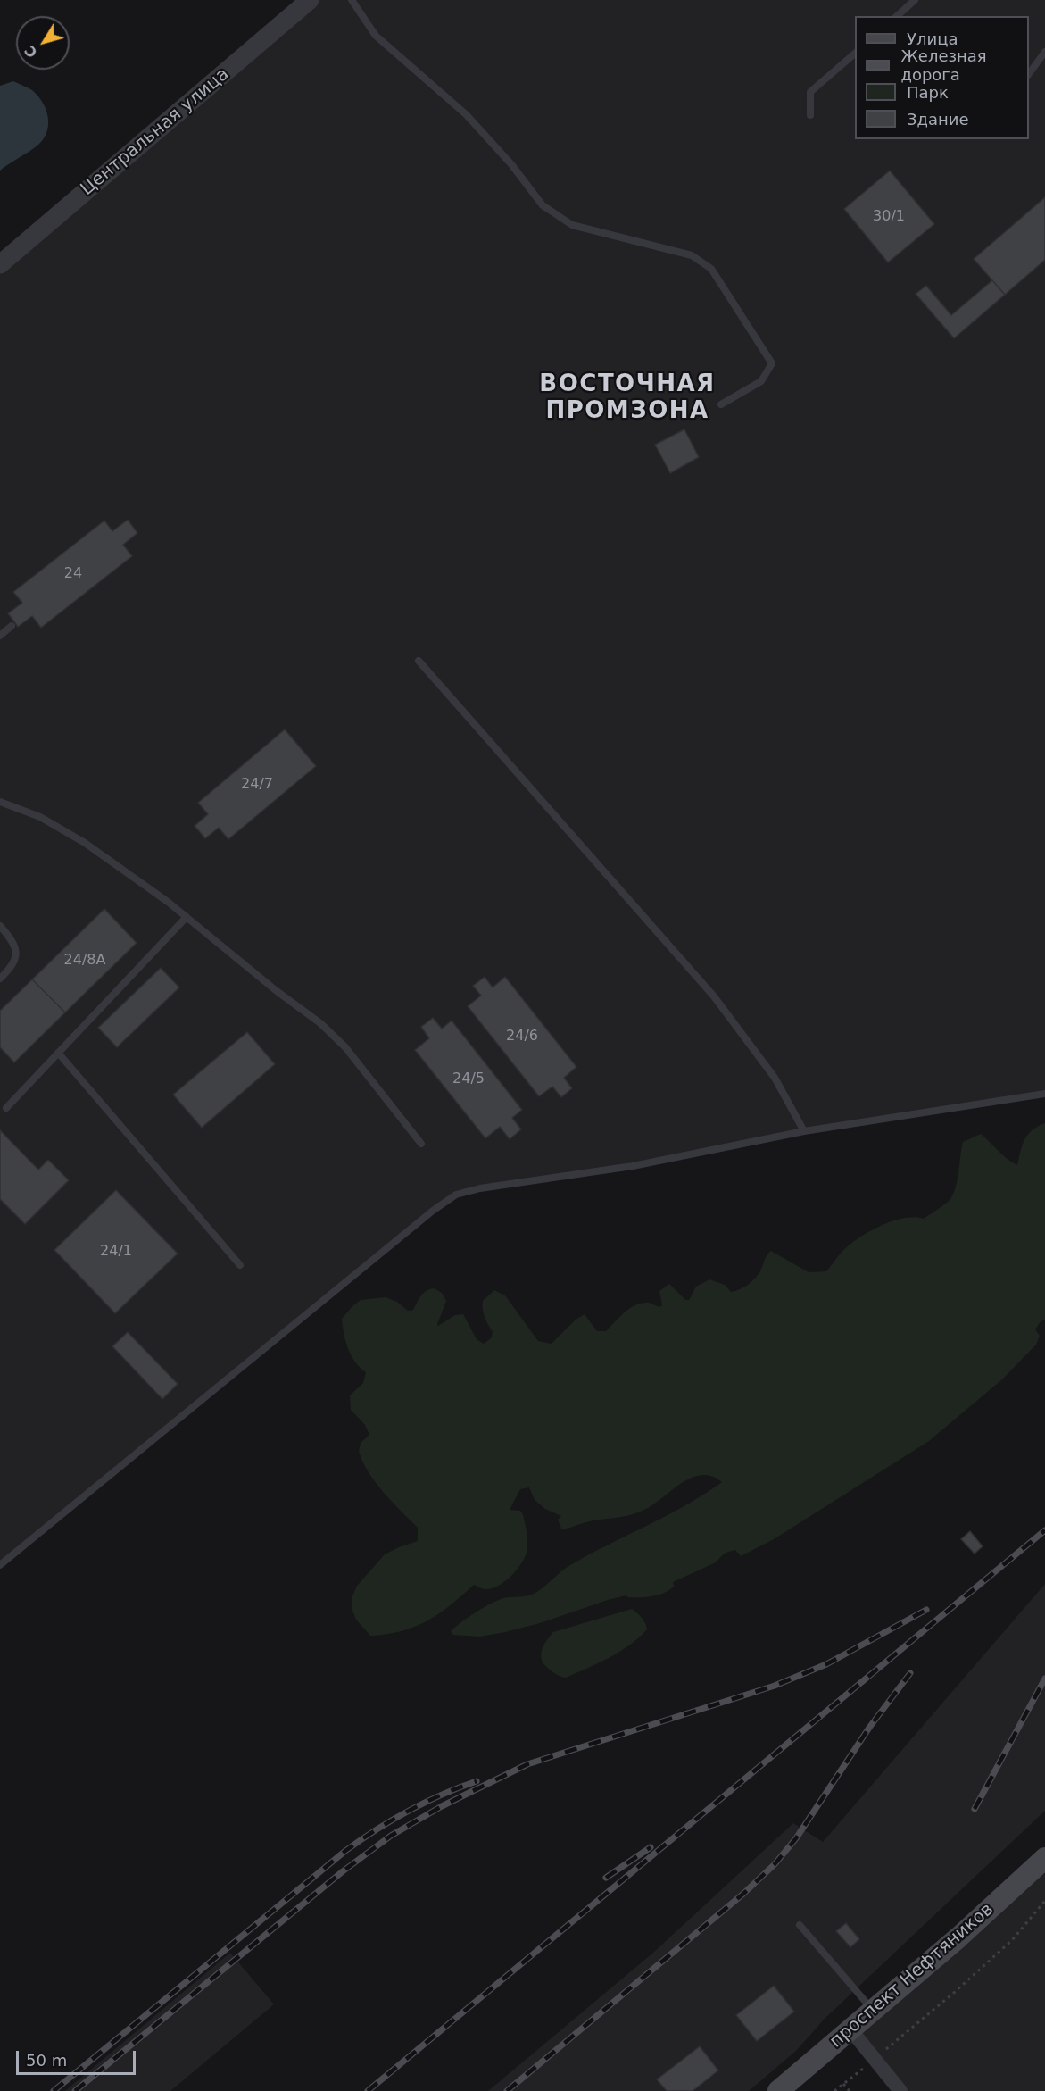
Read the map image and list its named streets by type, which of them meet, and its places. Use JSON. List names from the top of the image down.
{
  "streets": {
    "main road": ["проспект Нефтяников"],
    "street": ["Центральная улица"]
  },
  "districts": ["ВОСТОЧНАЯ ПРОМЗОНА"],
  "house_numbers": [
    "30/1",
    "24",
    "24/7",
    "24/8А",
    "24/6",
    "24/5",
    "24/1"
  ],
  "legend": [
    "Улица",
    "Железная дорога",
    "Парк",
    "Здание"
  ],
  "scale_bar": "50 m",
  "north": "bottom left"
}
